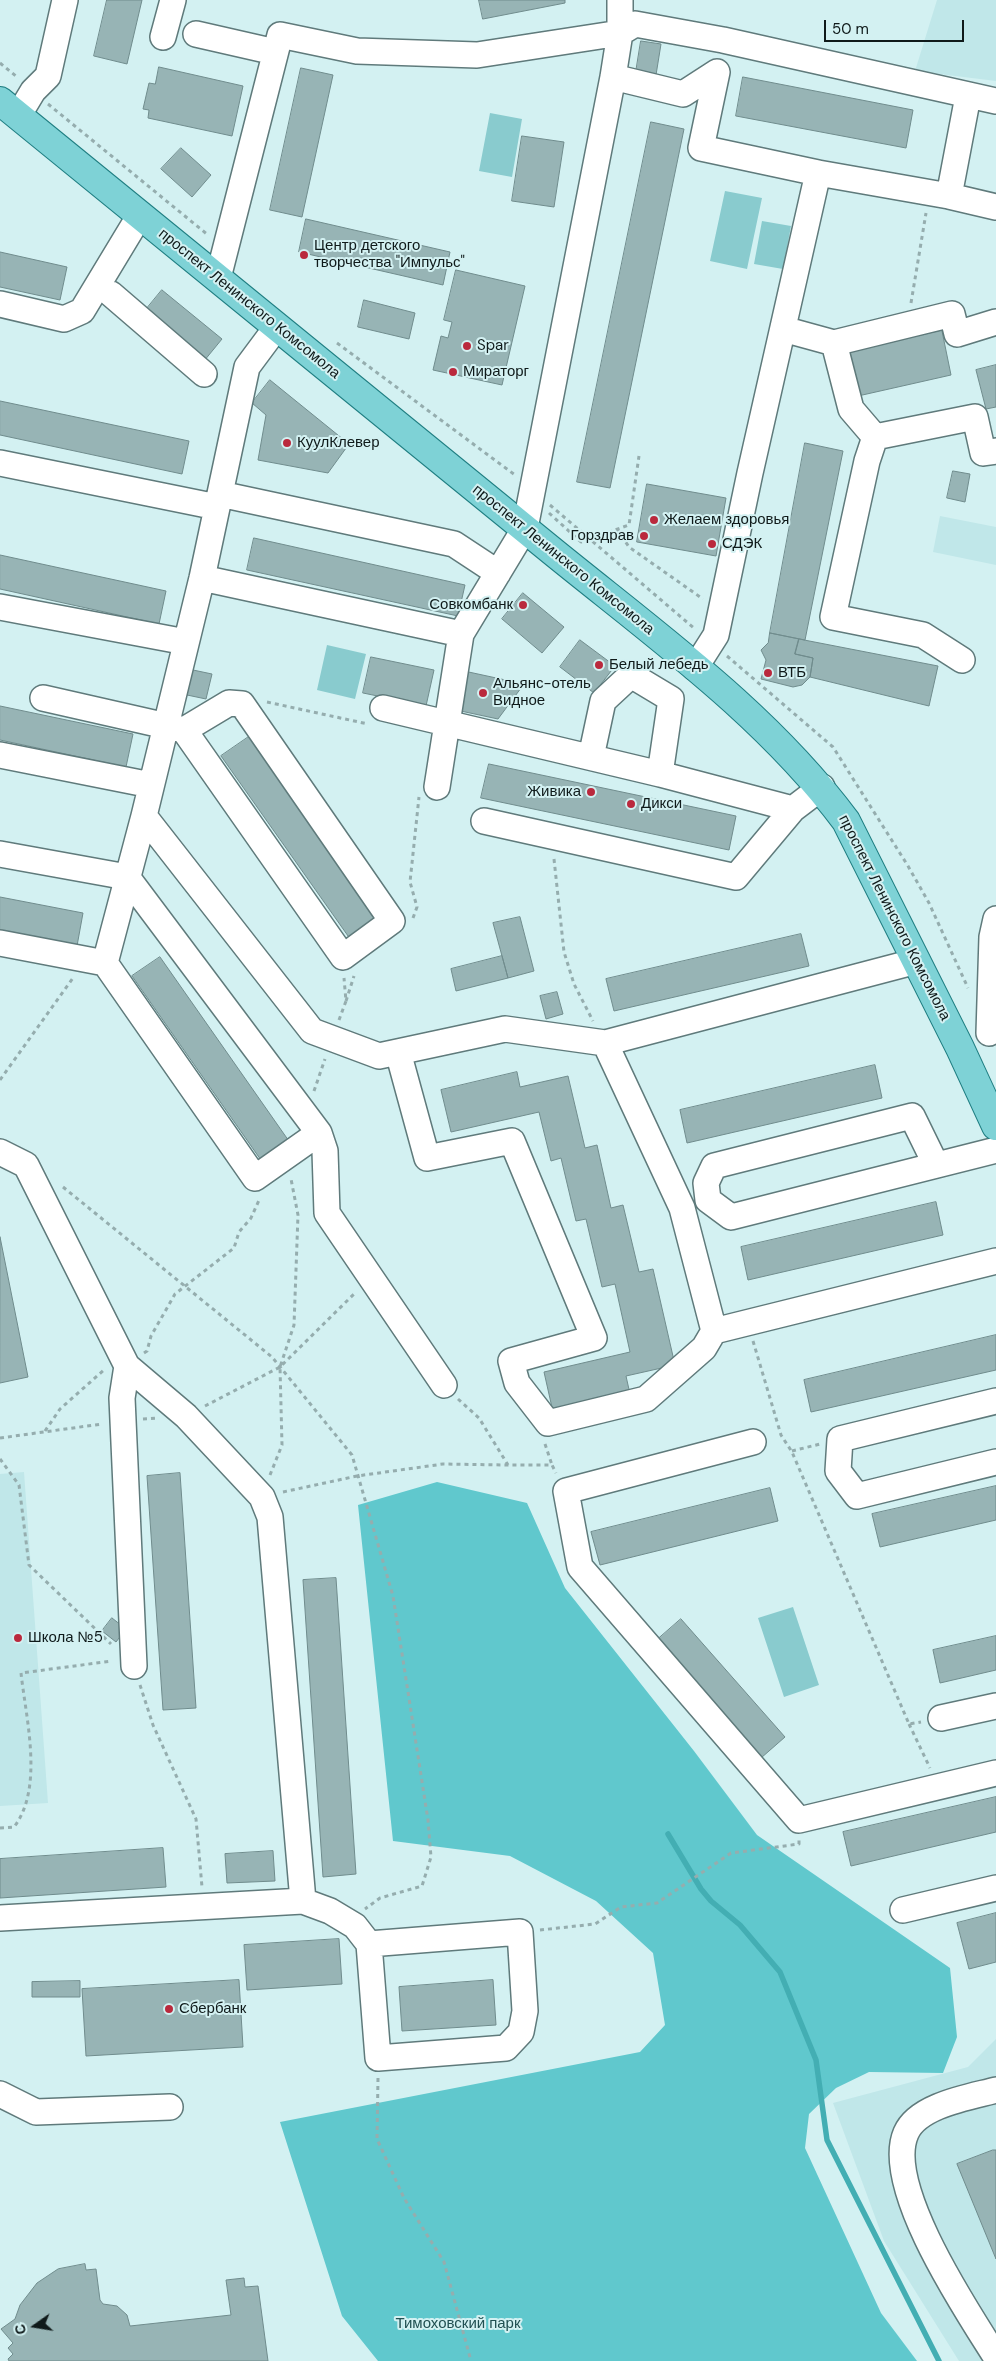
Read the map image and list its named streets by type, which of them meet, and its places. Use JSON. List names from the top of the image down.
{
  "streets": {
    "main road": ["проспект Ленинского Комсомола"]
  },
  "parks": ["Тимоховский парк"],
  "places": [
    "Центр детского творчества \"Импульс\"",
    "Spar",
    "Мираторг",
    "КуулКлевер",
    "Желаем здоровья",
    "Горздрав",
    "СДЭК",
    "Совкомбанк",
    "Белый лебедь",
    "ВТБ",
    "Альянс-отель Видное",
    "Живика",
    "Дикси",
    "Школа №5",
    "Сбербанк"
  ],
  "scale_bar": "50 m",
  "north": "left"
}
